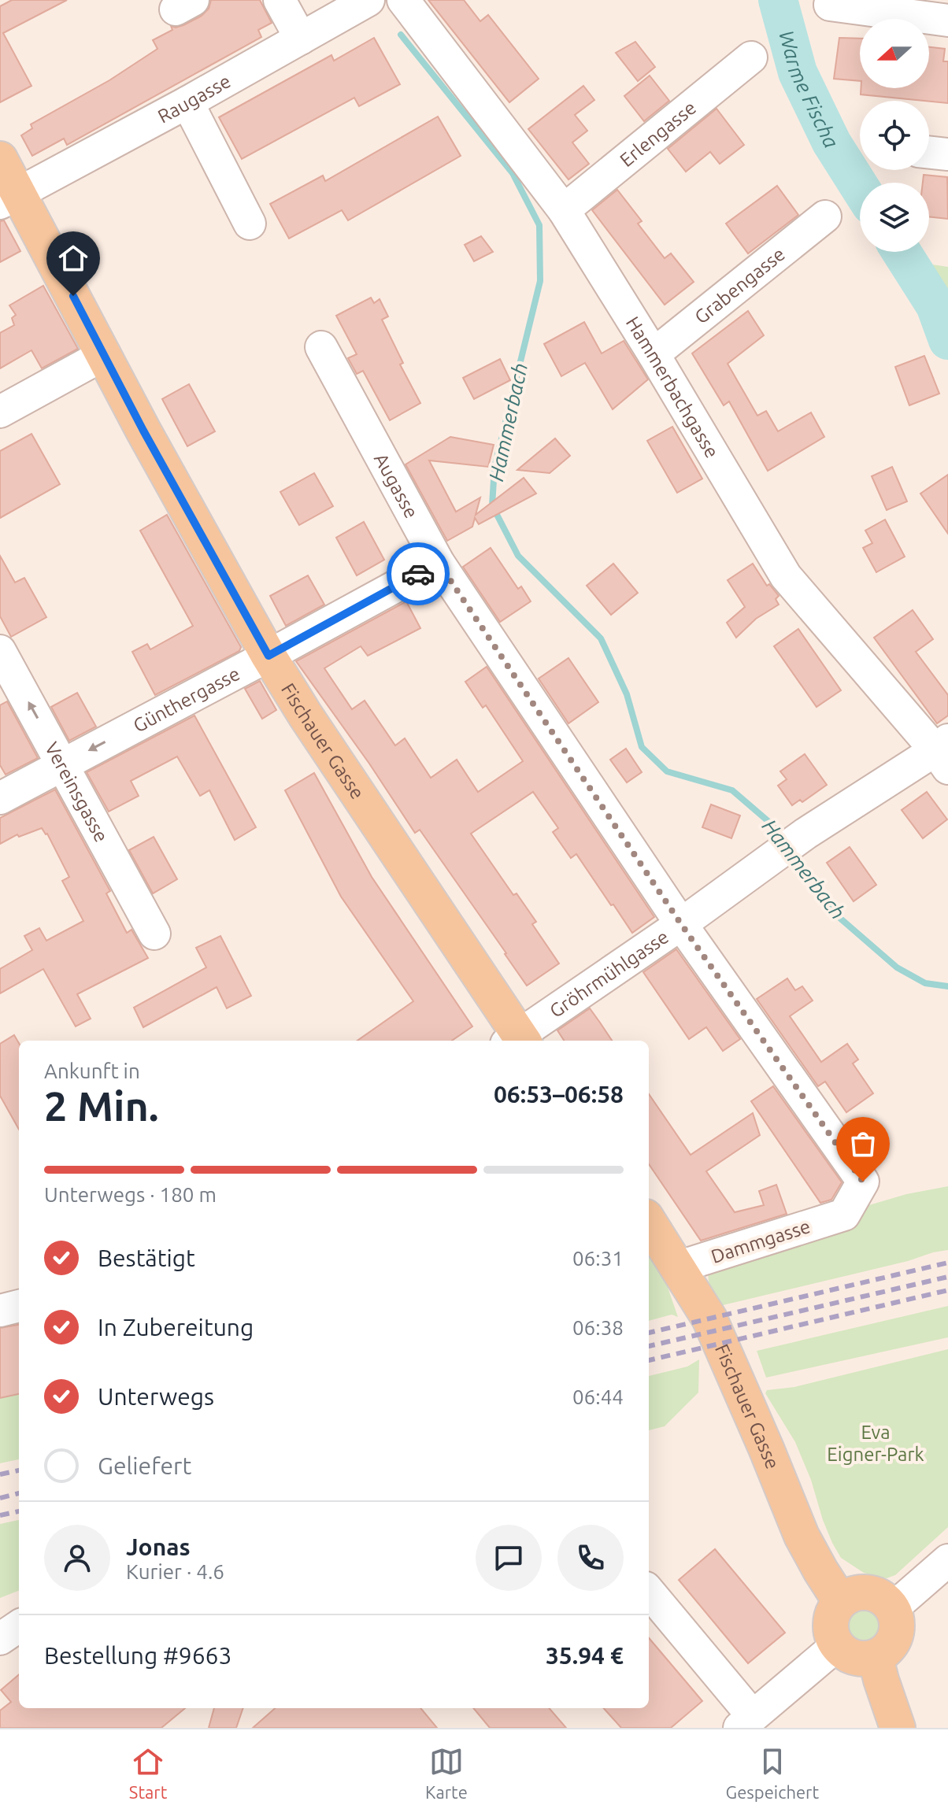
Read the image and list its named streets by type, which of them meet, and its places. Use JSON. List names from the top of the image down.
{
  "streets": {
    "main road": ["Fischauer Gasse"],
    "street": [
      "Raugasse",
      "Erlengasse",
      "Grabengasse",
      "Hammerbachgasse",
      "Augasse",
      "Günthergasse",
      "Vereinsgasse",
      "Gröhrmühlgasse",
      "Dammgasse"
    ]
  },
  "crossings": [
    ["Raugasse", "Fischauer Gasse"],
    ["Erlengasse", "Hammerbachgasse"],
    ["Grabengasse", "Hammerbachgasse"],
    ["Hammerbachgasse", "Gröhrmühlgasse"],
    ["Augasse", "Günthergasse"],
    ["Augasse", "Gröhrmühlgasse"],
    ["Augasse", "Dammgasse"],
    ["Günthergasse", "Fischauer Gasse"],
    ["Günthergasse", "Vereinsgasse"],
    ["Fischauer Gasse", "Gröhrmühlgasse"],
    ["Fischauer Gasse", "Dammgasse"]
  ],
  "one_way": ["Günthergasse", "Vereinsgasse"],
  "water": ["Warme Fischa", "Hammerbach"],
  "parks": ["Eva Eigner-Park"],
  "north": "left",
  "page": {
    "heading": ["2 Min.", "Ankunft in", "06:53–06:58"],
    "panel": [
      "Jonas",
      "Kurier · 4.6",
      "Bestellung #9663",
      "35.94 €"
    ],
    "bar": "Unterwegs · 180 m",
    "list": [
      ["Bestätigt", "06:31"],
      ["In Zubereitung", "06:38"],
      ["Unterwegs", "06:44"],
      "Geliefert"
    ],
    "tabs": ["Start", "Karte", "Gespeichert"]
  }
}
